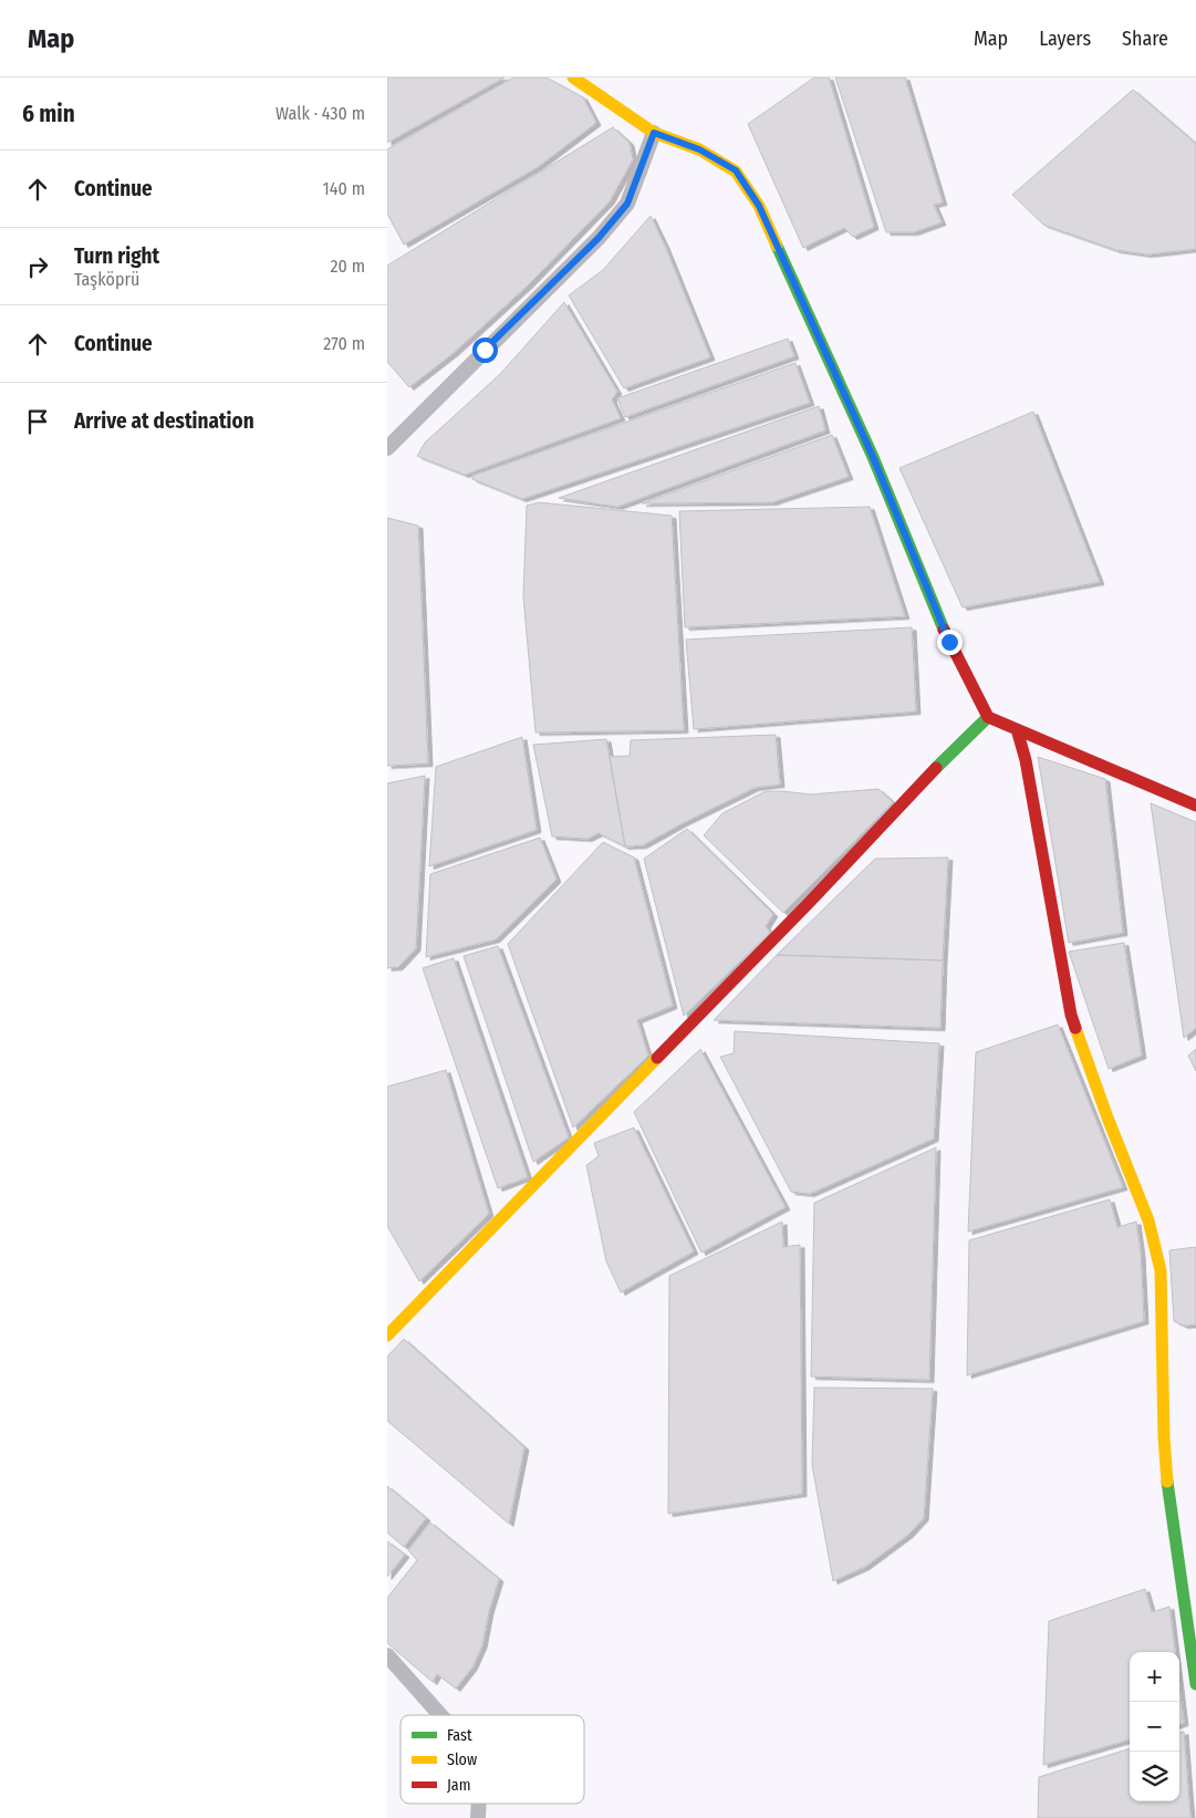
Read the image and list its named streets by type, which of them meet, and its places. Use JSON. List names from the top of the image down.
{
  "legend": ["Fast", "Slow", "Jam"],
  "page": {
    "header": "Map",
    "nav": ["Map", "Layers", "Share"],
    "heading": ["6 min", "Walk · 430 m"],
    "list": [
      ["Continue", "140 m"],
      ["Turn right", "Taşköprü", "20 m"],
      ["Continue", "270 m"],
      "Arrive at destination"
    ],
    "map_buttons": ["+", "−"]
  }
}
